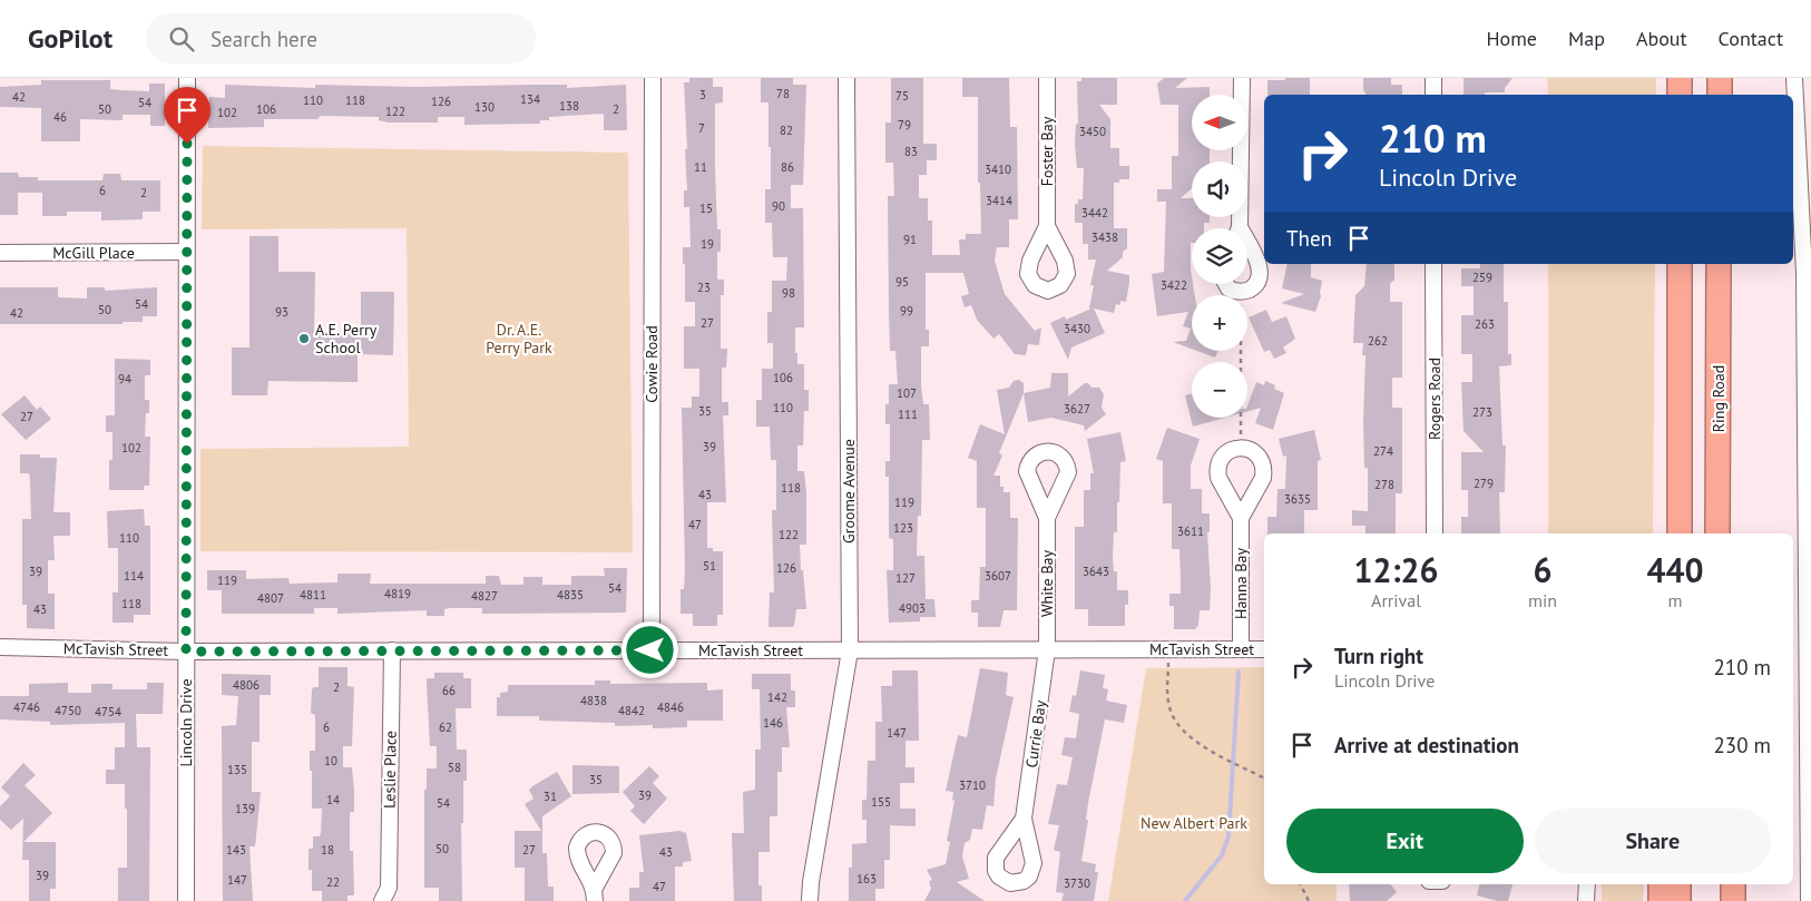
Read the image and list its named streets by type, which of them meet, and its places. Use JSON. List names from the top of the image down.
{
  "streets": {
    "highway": ["Ring Road"],
    "street": [
      "Foster Bay",
      "McGill Place",
      "Cowie Road",
      "Rogers Road",
      "Groome Avenue",
      "White Bay",
      "Hanna Bay",
      "McTavish Street",
      "Lincoln Drive",
      "Currie Bay",
      "Leslie Place"
    ]
  },
  "crossings": [
    ["McGill Place", "Lincoln Drive"],
    ["Cowie Road", "McTavish Street"],
    ["Groome Avenue", "McTavish Street"],
    ["White Bay", "McTavish Street"],
    ["White Bay", "Currie Bay"],
    ["Hanna Bay", "McTavish Street"],
    ["McTavish Street", "Lincoln Drive"],
    ["McTavish Street", "Currie Bay"],
    ["McTavish Street", "Leslie Place"]
  ],
  "parks": ["Dr. A.E. Perry Park", "New Albert Park"],
  "places": ["A.E. Perry School"],
  "house_numbers": [
    "78",
    "3",
    "75",
    "42",
    "134",
    "110",
    "118",
    "126",
    "54",
    "138",
    "130",
    "50",
    "106",
    "2",
    "122",
    "102",
    "46",
    "79",
    "7",
    "82",
    "3450",
    "83",
    "11",
    "86",
    "3410",
    "6",
    "2",
    "3414",
    "90",
    "15",
    "3442",
    "3438",
    "91",
    "19",
    "259",
    "95",
    "3422",
    "23",
    "98",
    "54",
    "50",
    "99",
    "93",
    "42",
    "27",
    "263",
    "3430",
    "262",
    "106",
    "94",
    "107",
    "110",
    "3627",
    "35",
    "273",
    "111",
    "27",
    "39",
    "102",
    "274",
    "279",
    "278",
    "118",
    "43",
    "3635",
    "119",
    "47",
    "123",
    "3611",
    "122",
    "110",
    "51",
    "126",
    "39",
    "3643",
    "114",
    "3607",
    "127",
    "119",
    "54",
    "4819",
    "4811",
    "4835",
    "4827",
    "4807",
    "118",
    "4903",
    "43",
    "4806",
    "2",
    "66",
    "142",
    "4838",
    "4746",
    "4846",
    "4750",
    "4842",
    "4754",
    "146",
    "6",
    "62",
    "147",
    "10",
    "58",
    "135",
    "35",
    "3710",
    "39",
    "31",
    "14",
    "155",
    "54",
    "139",
    "50",
    "143",
    "18",
    "27",
    "43",
    "39",
    "163",
    "147",
    "22",
    "3730",
    "47"
  ],
  "north": "left",
  "page": {
    "header": "GoPilot",
    "search": "Search here",
    "nav": [
      "Home",
      "Map",
      "About",
      "Contact"
    ],
    "map_buttons": ["+", "−"],
    "turn": ["210 m", "Lincoln Drive"],
    "then": "Then",
    "eta": [
      "12:26",
      "Arrival",
      "6",
      "min",
      "440",
      "m"
    ],
    "list": [
      {
        "name": "Turn right",
        "note": "Lincoln Drive",
        "value": "210 m"
      },
      {
        "name": "Arrive at destination",
        "value": "230 m"
      }
    ],
    "buttons": ["Exit", "Share"]
  }
}
